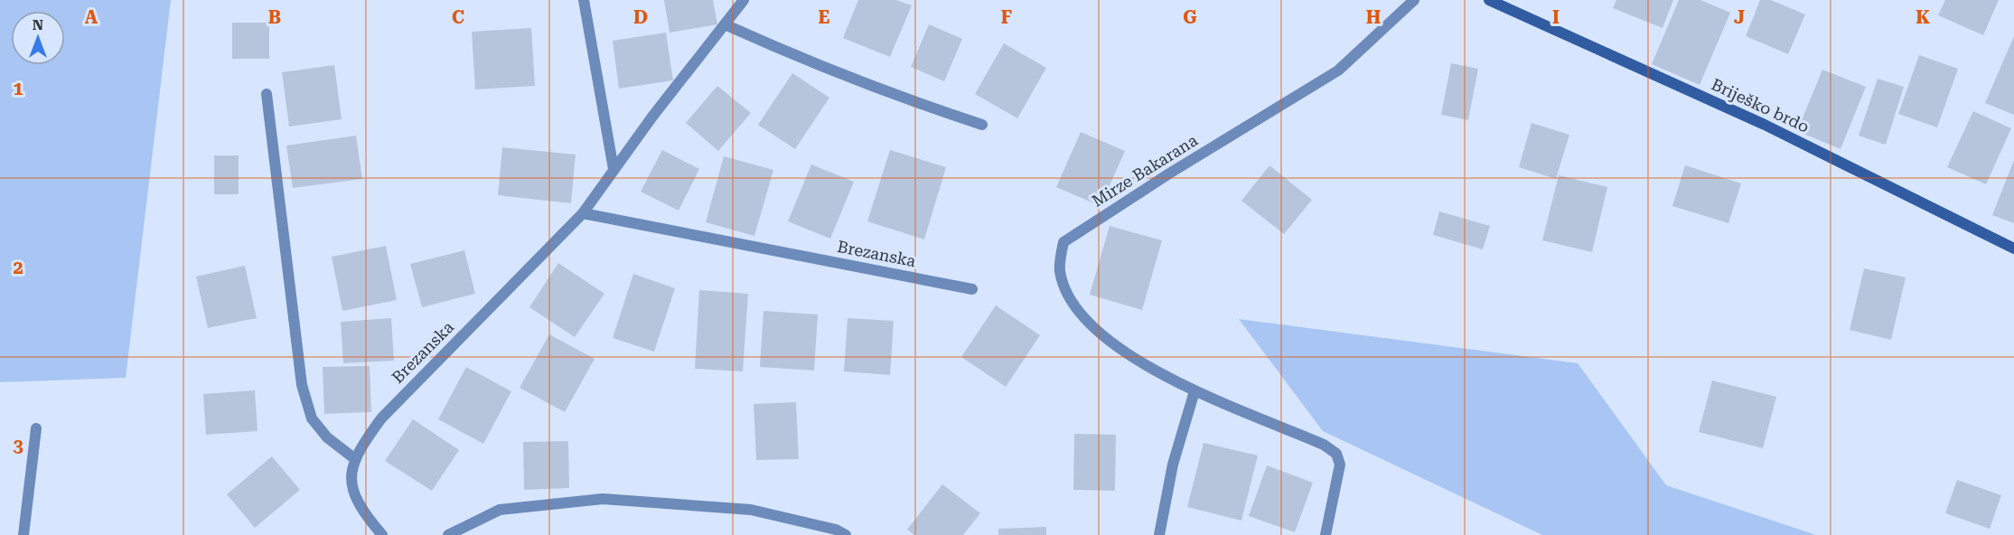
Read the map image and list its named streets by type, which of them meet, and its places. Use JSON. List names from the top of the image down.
{
  "streets": {
    "street": ["Briješko brdo", "Mirze Bakarana", "Brezanska"]
  },
  "north": "top",
  "grid": {
    "columns": [
      "A",
      "B",
      "C",
      "D",
      "E",
      "F",
      "G",
      "H",
      "I",
      "J",
      "K"
    ],
    "rows": ["1", "2", "3"]
  }
}
